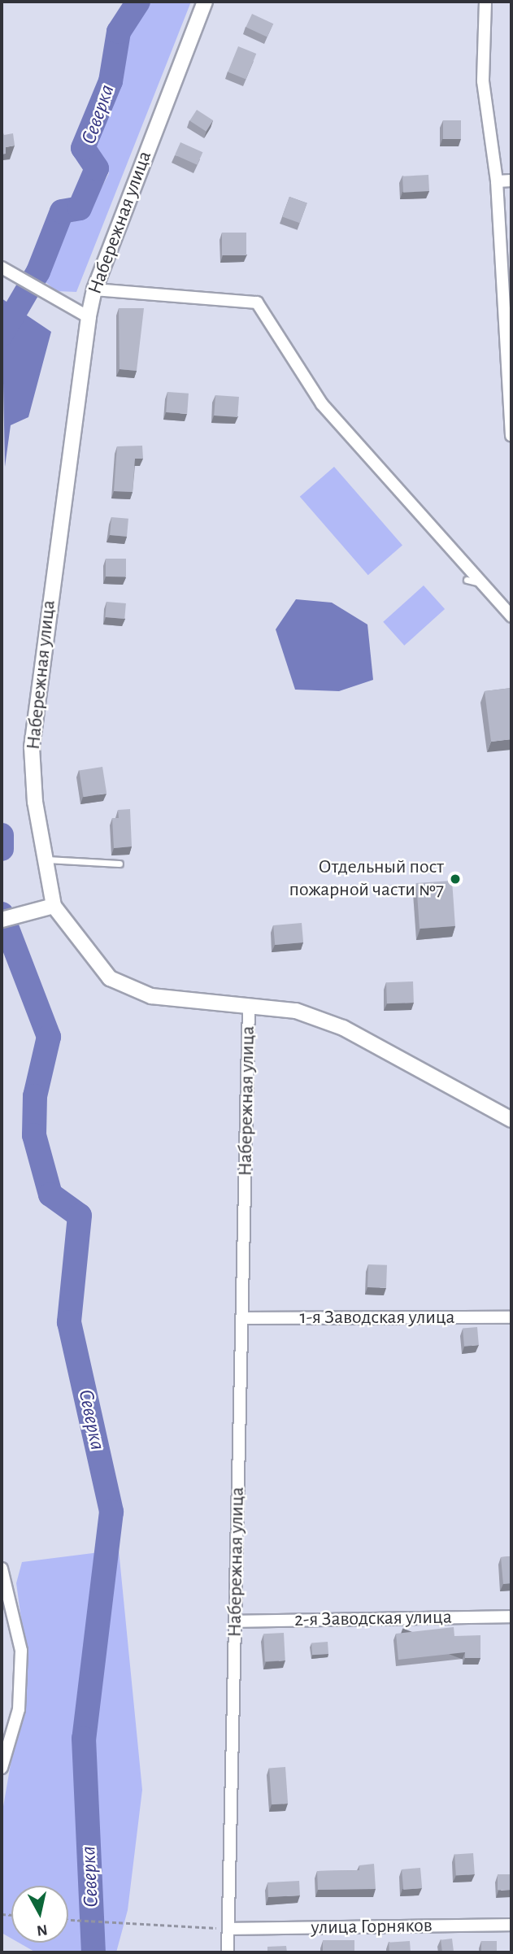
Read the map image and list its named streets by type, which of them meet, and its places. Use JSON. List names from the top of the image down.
{
  "streets": {
    "street": [
      "Набережная улица",
      "1-я Заводская улица",
      "2-я Заводская улица",
      "улица Горняков"
    ]
  },
  "crossings": [
    ["Набережная улица", "1-я Заводская улица"],
    ["Набережная улица", "2-я Заводская улица"],
    ["Набережная улица", "улица Горняков"]
  ],
  "water": ["Северка"],
  "places": ["Отдельный пост пожарной части №7"],
  "north": "bottom"
}
